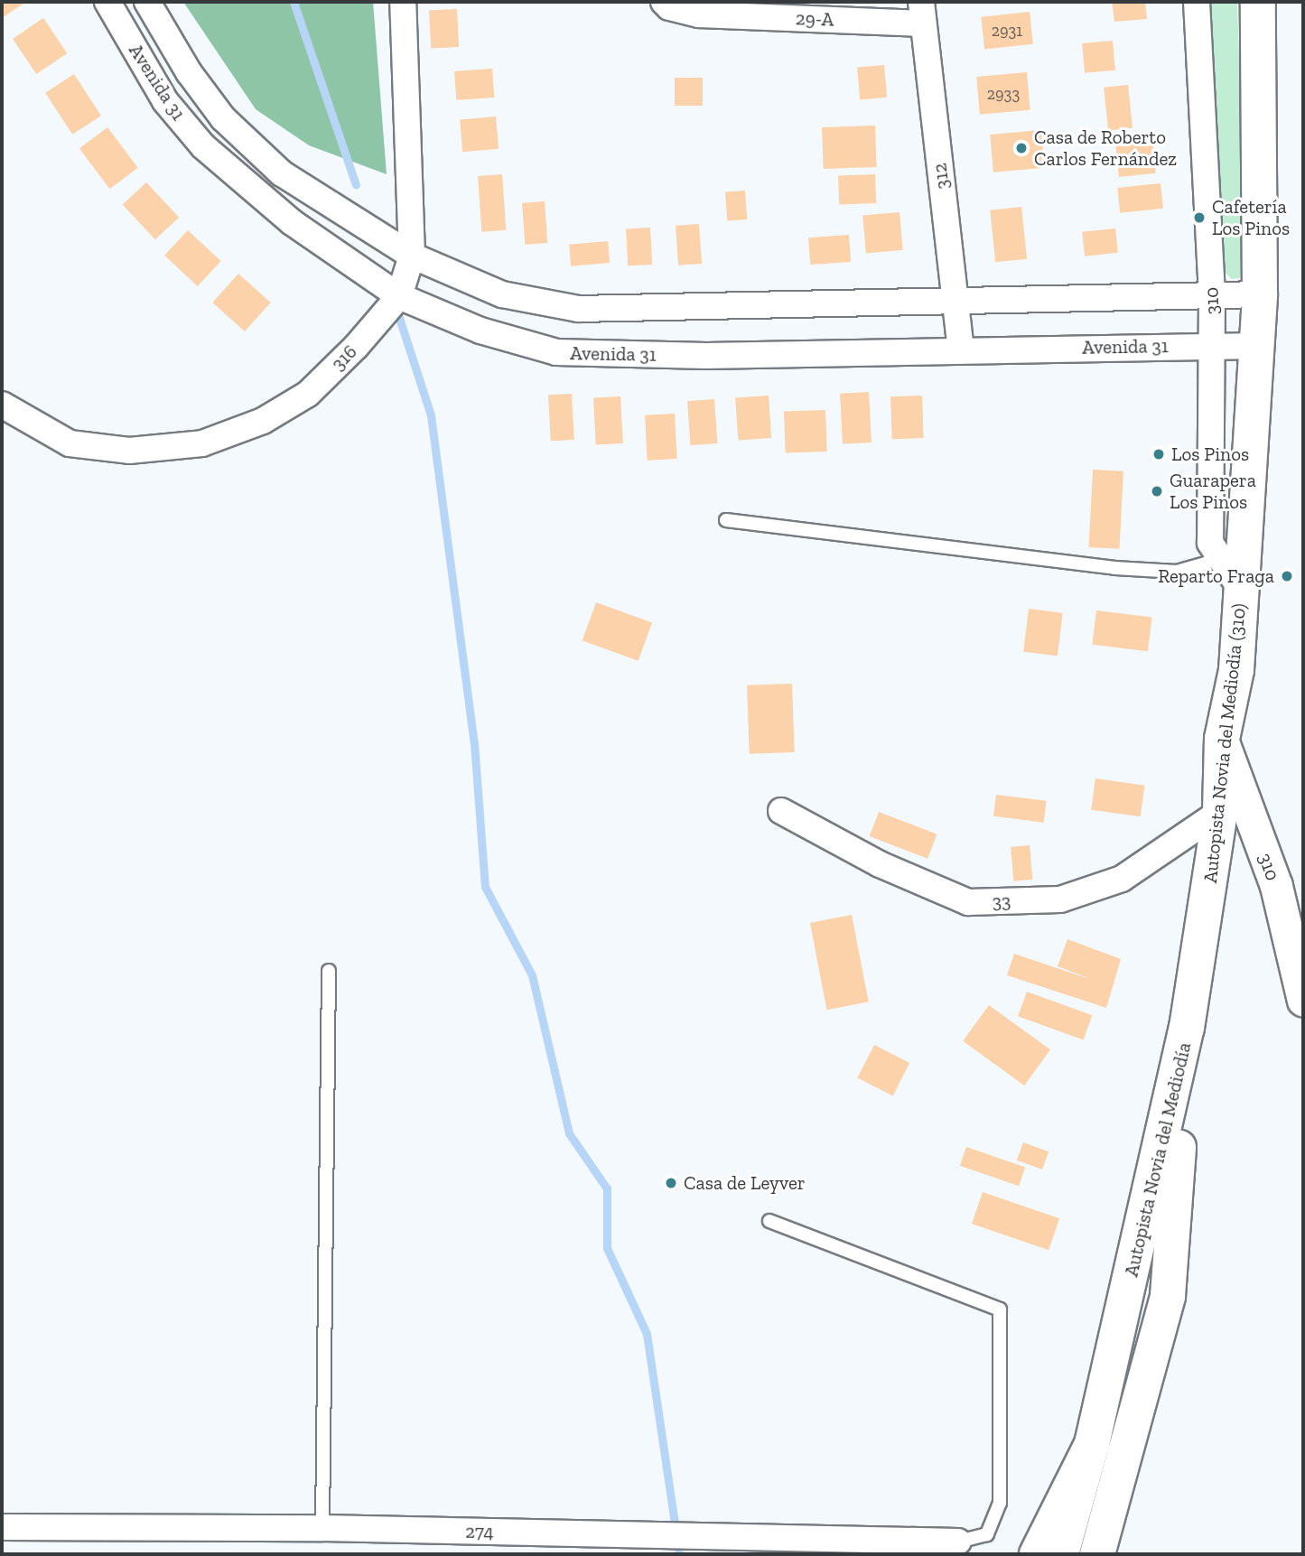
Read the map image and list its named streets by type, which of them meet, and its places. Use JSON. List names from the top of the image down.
{
  "streets": {
    "main road": ["Autopista Novia del Mediodía (310)", "Autopista Novia del Mediodía"],
    "street": [
      "29-A",
      "Avenida 31",
      "312",
      "310",
      "316",
      "33",
      "274"
    ]
  },
  "crossings": [
    ["29-A", "312"],
    ["Avenida 31", "312"],
    ["Avenida 31", "310"],
    ["Avenida 31", "316"],
    ["Avenida 31", "Autopista Novia del Mediodía (310)"],
    ["310", "Autopista Novia del Mediodía (310)"],
    ["Autopista Novia del Mediodía (310)", "33"],
    ["Autopista Novia del Mediodía (310)", "Autopista Novia del Mediodía"]
  ],
  "places": [
    "Casa de Roberto Carlos Fernández",
    "Cafetería Los Pinos",
    "Los Pinos",
    "Guarapera Los Pinos",
    "Reparto Fraga",
    "Casa de Leyver"
  ],
  "house_numbers": ["2931", "2933"]
}
